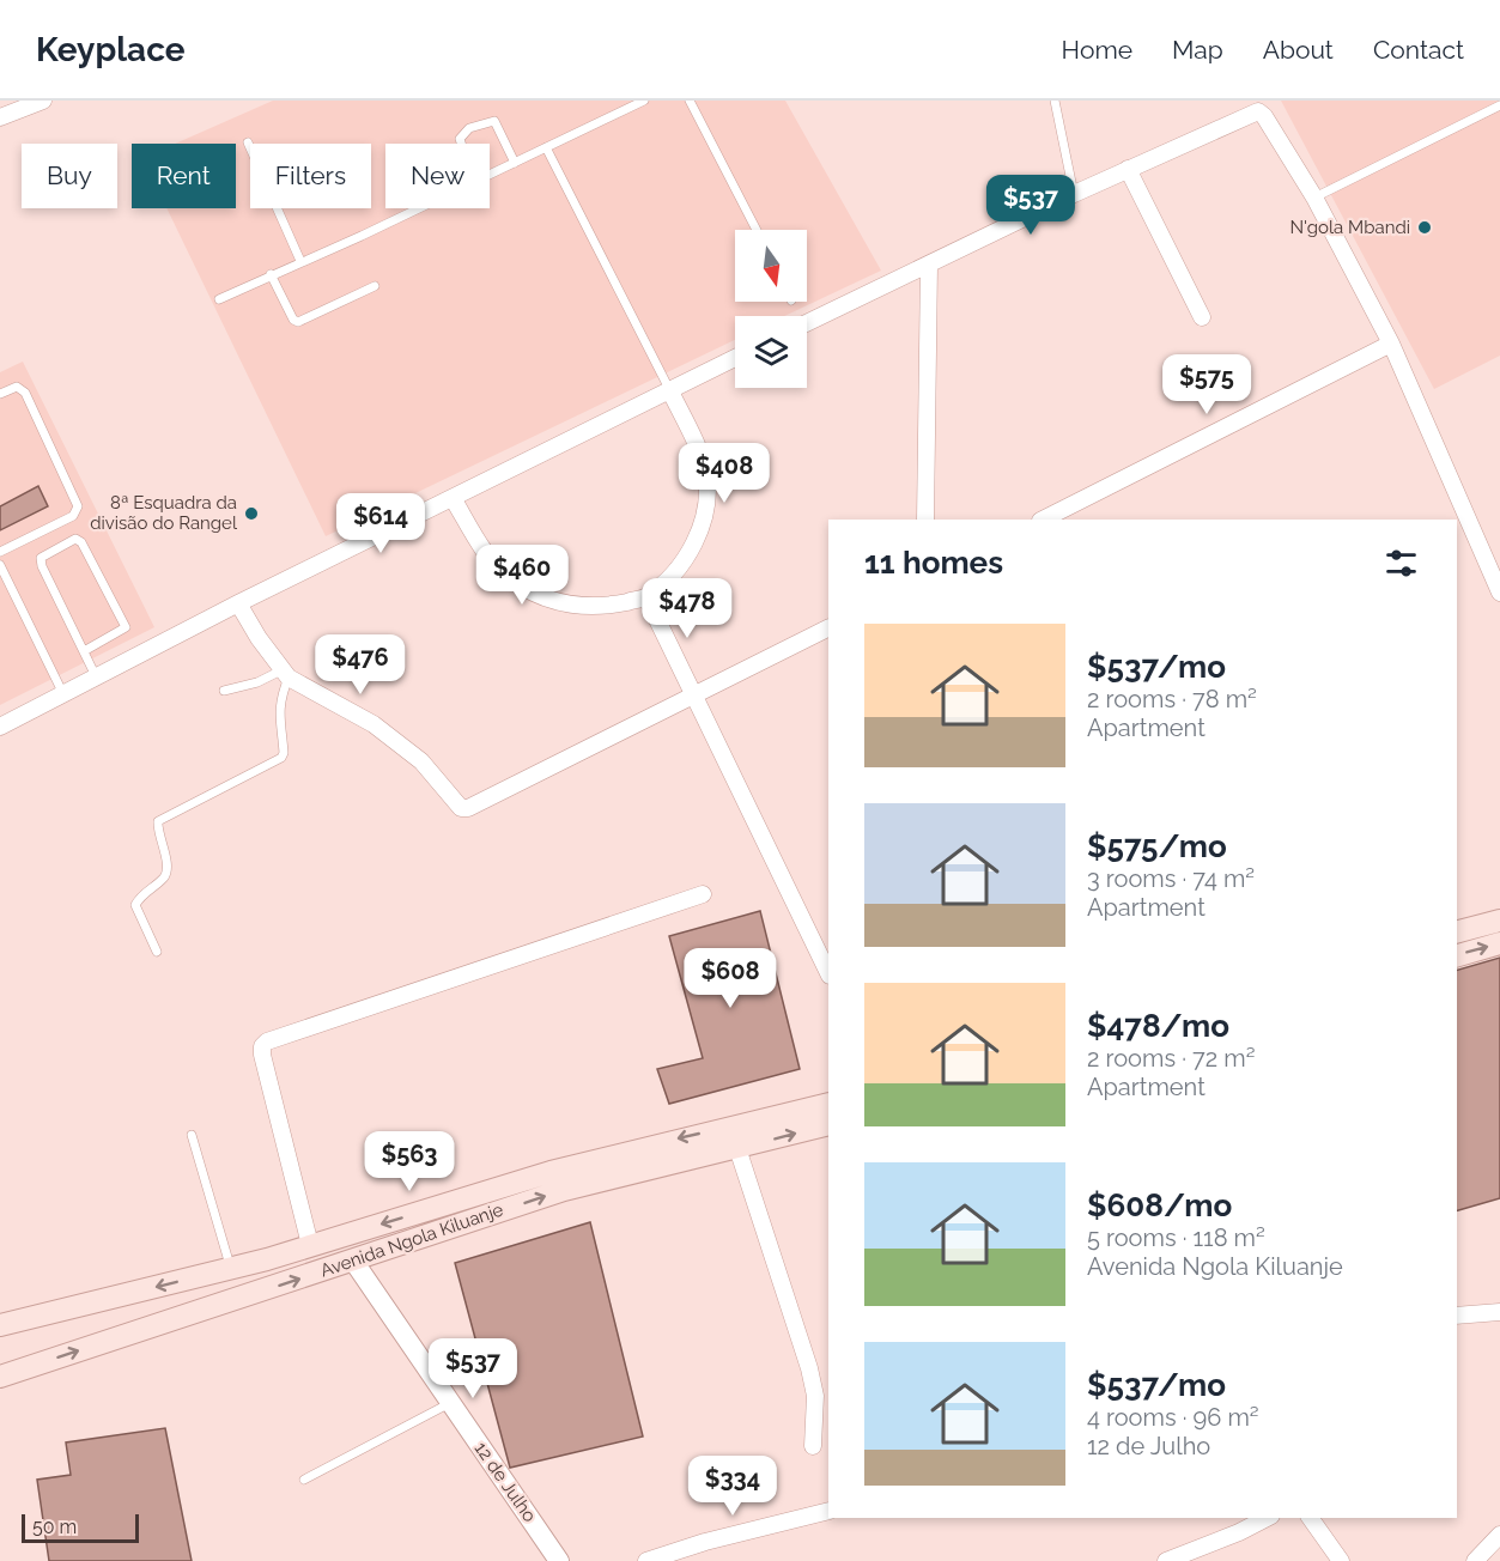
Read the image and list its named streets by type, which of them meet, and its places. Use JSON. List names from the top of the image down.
{
  "streets": {
    "main road": ["Avenida Ngola Kiluanje"],
    "street": ["12 de Julho"]
  },
  "crossings": [
    ["Avenida Ngola Kiluanje", "12 de Julho"]
  ],
  "places": ["N'gola Mbandi", "8ª Esquadra da divisão do Rangel"],
  "scale_bar": "50 m",
  "north": "bottom",
  "page": {
    "header": "Keyplace",
    "nav": [
      "Home",
      "Map",
      "About",
      "Contact"
    ],
    "chip": [
      "Buy",
      "Rent",
      "Filters",
      "New"
    ],
    "price": [
      "$537",
      "$575",
      "$408",
      "$614",
      "$460",
      "$478",
      "$476",
      "$608",
      "$563",
      "$537",
      "$334"
    ],
    "heading": "11 homes",
    "list": [
      {
        "name": "$537/mo",
        "note": "2 rooms · 78 m² · Apartment"
      },
      {
        "name": "$575/mo",
        "note": "3 rooms · 74 m² · Apartment"
      },
      {
        "name": "$478/mo",
        "note": "2 rooms · 72 m² · Apartment"
      },
      {
        "name": "$608/mo",
        "note": "5 rooms · 118 m² · Avenida Ngola Kiluanje"
      },
      {
        "name": "$537/mo",
        "note": "4 rooms · 96 m² · 12 de Julho"
      }
    ],
    "scale": "50 m"
  }
}
